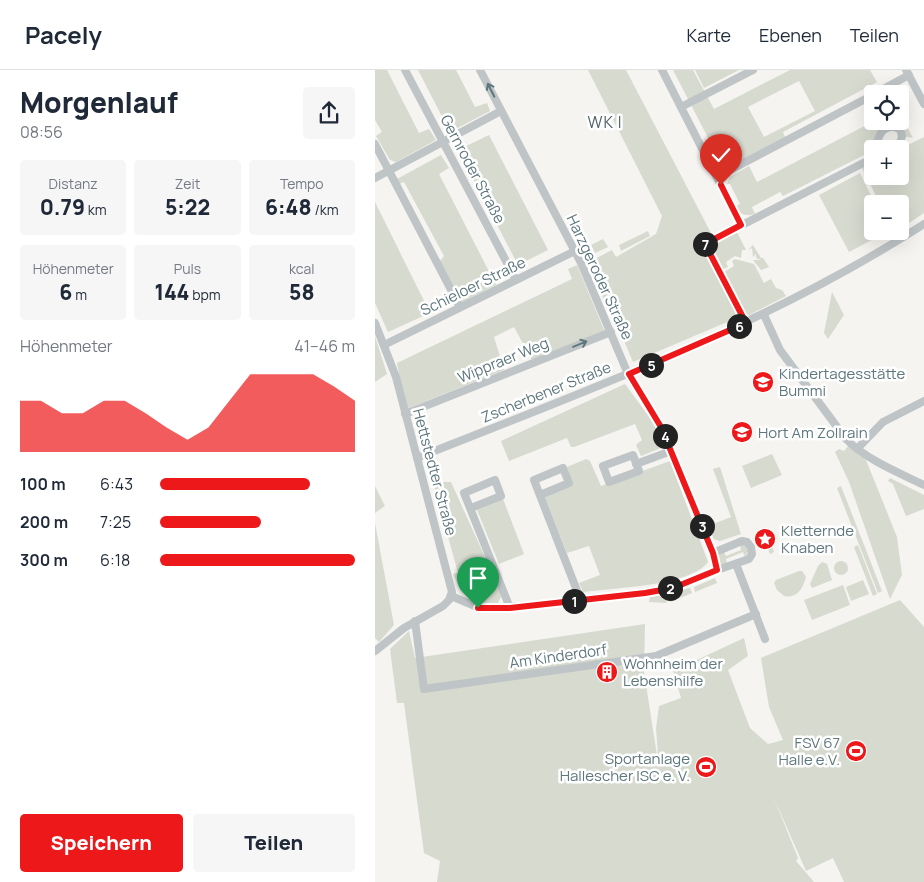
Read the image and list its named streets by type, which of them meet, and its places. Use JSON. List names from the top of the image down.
{
  "streets": {
    "street": [
      "Gernroder Straße",
      "Harzgeroder Straße",
      "Schieloer Straße",
      "Wippraer Weg",
      "Zscherbener Straße",
      "Hettstedter Straße",
      "Am Kinderdorf"
    ]
  },
  "crossings": [
    ["Gernroder Straße", "Schieloer Straße"],
    ["Harzgeroder Straße", "Schieloer Straße"],
    ["Harzgeroder Straße", "Wippraer Weg"],
    ["Harzgeroder Straße", "Zscherbener Straße"],
    ["Schieloer Straße", "Hettstedter Straße"],
    ["Wippraer Weg", "Hettstedter Straße"],
    ["Zscherbener Straße", "Hettstedter Straße"]
  ],
  "one_way": ["Wippraer Weg"],
  "districts": ["WK I"],
  "places": {
    "school or university": ["Kindertagesstätte Bummi", "Hort Am Zollrain"],
    "place": ["Kletternde Knaben"],
    "building": ["Wohnheim der Lebenshilfe"],
    "sports": ["FSV 67 Halle e.V.", "Sportanlage Hallescher ISC e. V."]
  },
  "page": {
    "header": "Pacely",
    "nav": ["Karte", "Ebenen", "Teilen"],
    "heading": ["Morgenlauf", "08:56"],
    "map_buttons": ["+", "−"],
    "stats": [
      ["Distanz", "0.79 km"],
      ["Zeit", "5:22"],
      ["Tempo", "6:48 /km"],
      ["Höhenmeter", "6 m"],
      ["Puls", "144 bpm"],
      ["kcal", "58"]
    ],
    "pins": [
      "7",
      "6",
      "5",
      "4",
      "3",
      "2",
      "1"
    ],
    "chart": ["Höhenmeter", "41–46 m"],
    "list": [
      {
        "name": "100 m",
        "note": "6:43"
      },
      {
        "name": "200 m",
        "note": "7:25"
      },
      {
        "name": "300 m",
        "note": "6:18"
      }
    ],
    "buttons": ["Speichern", "Teilen"]
  }
}
